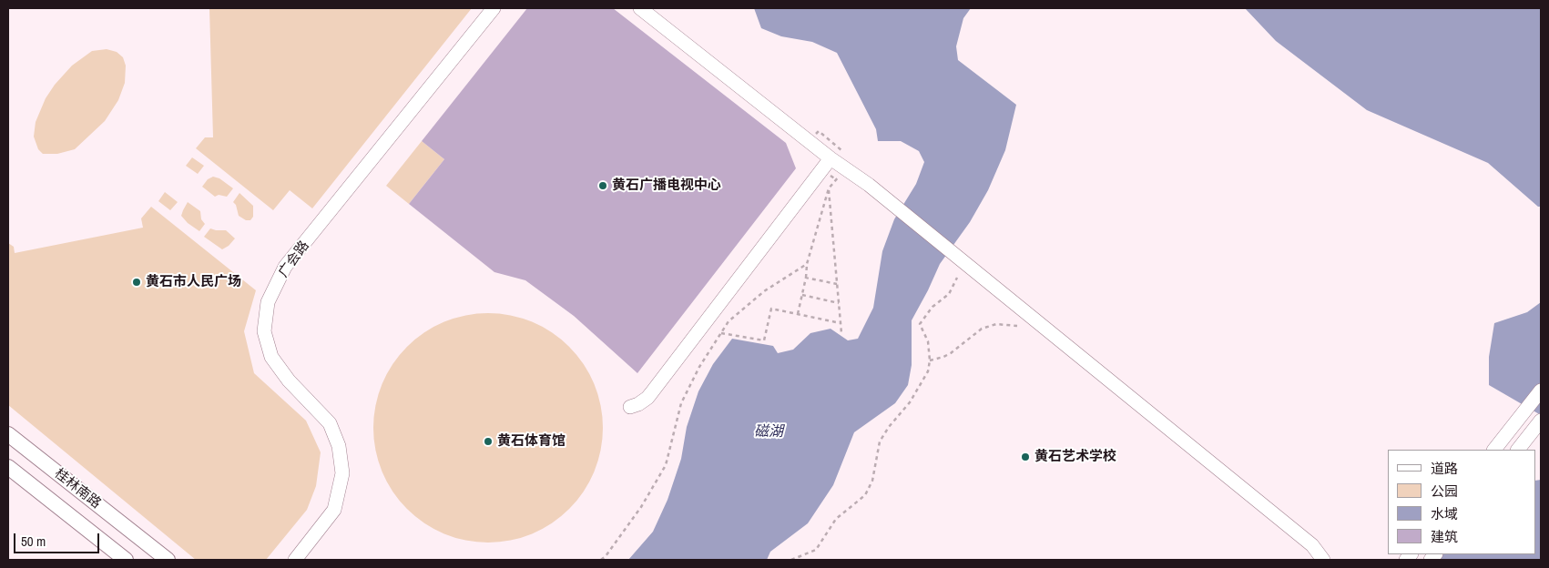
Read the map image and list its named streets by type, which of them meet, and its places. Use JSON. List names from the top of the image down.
{
  "streets": {
    "main road": ["桂林南路"],
    "street": ["广会路"]
  },
  "water": ["磁湖"],
  "places": [
    "黄石广播电视中心",
    "黄石市人民广场",
    "黄石体育馆",
    "黄石艺术学校"
  ],
  "legend": [
    "道路",
    "公园",
    "水域",
    "建筑"
  ],
  "scale_bar": "50 m"
}
